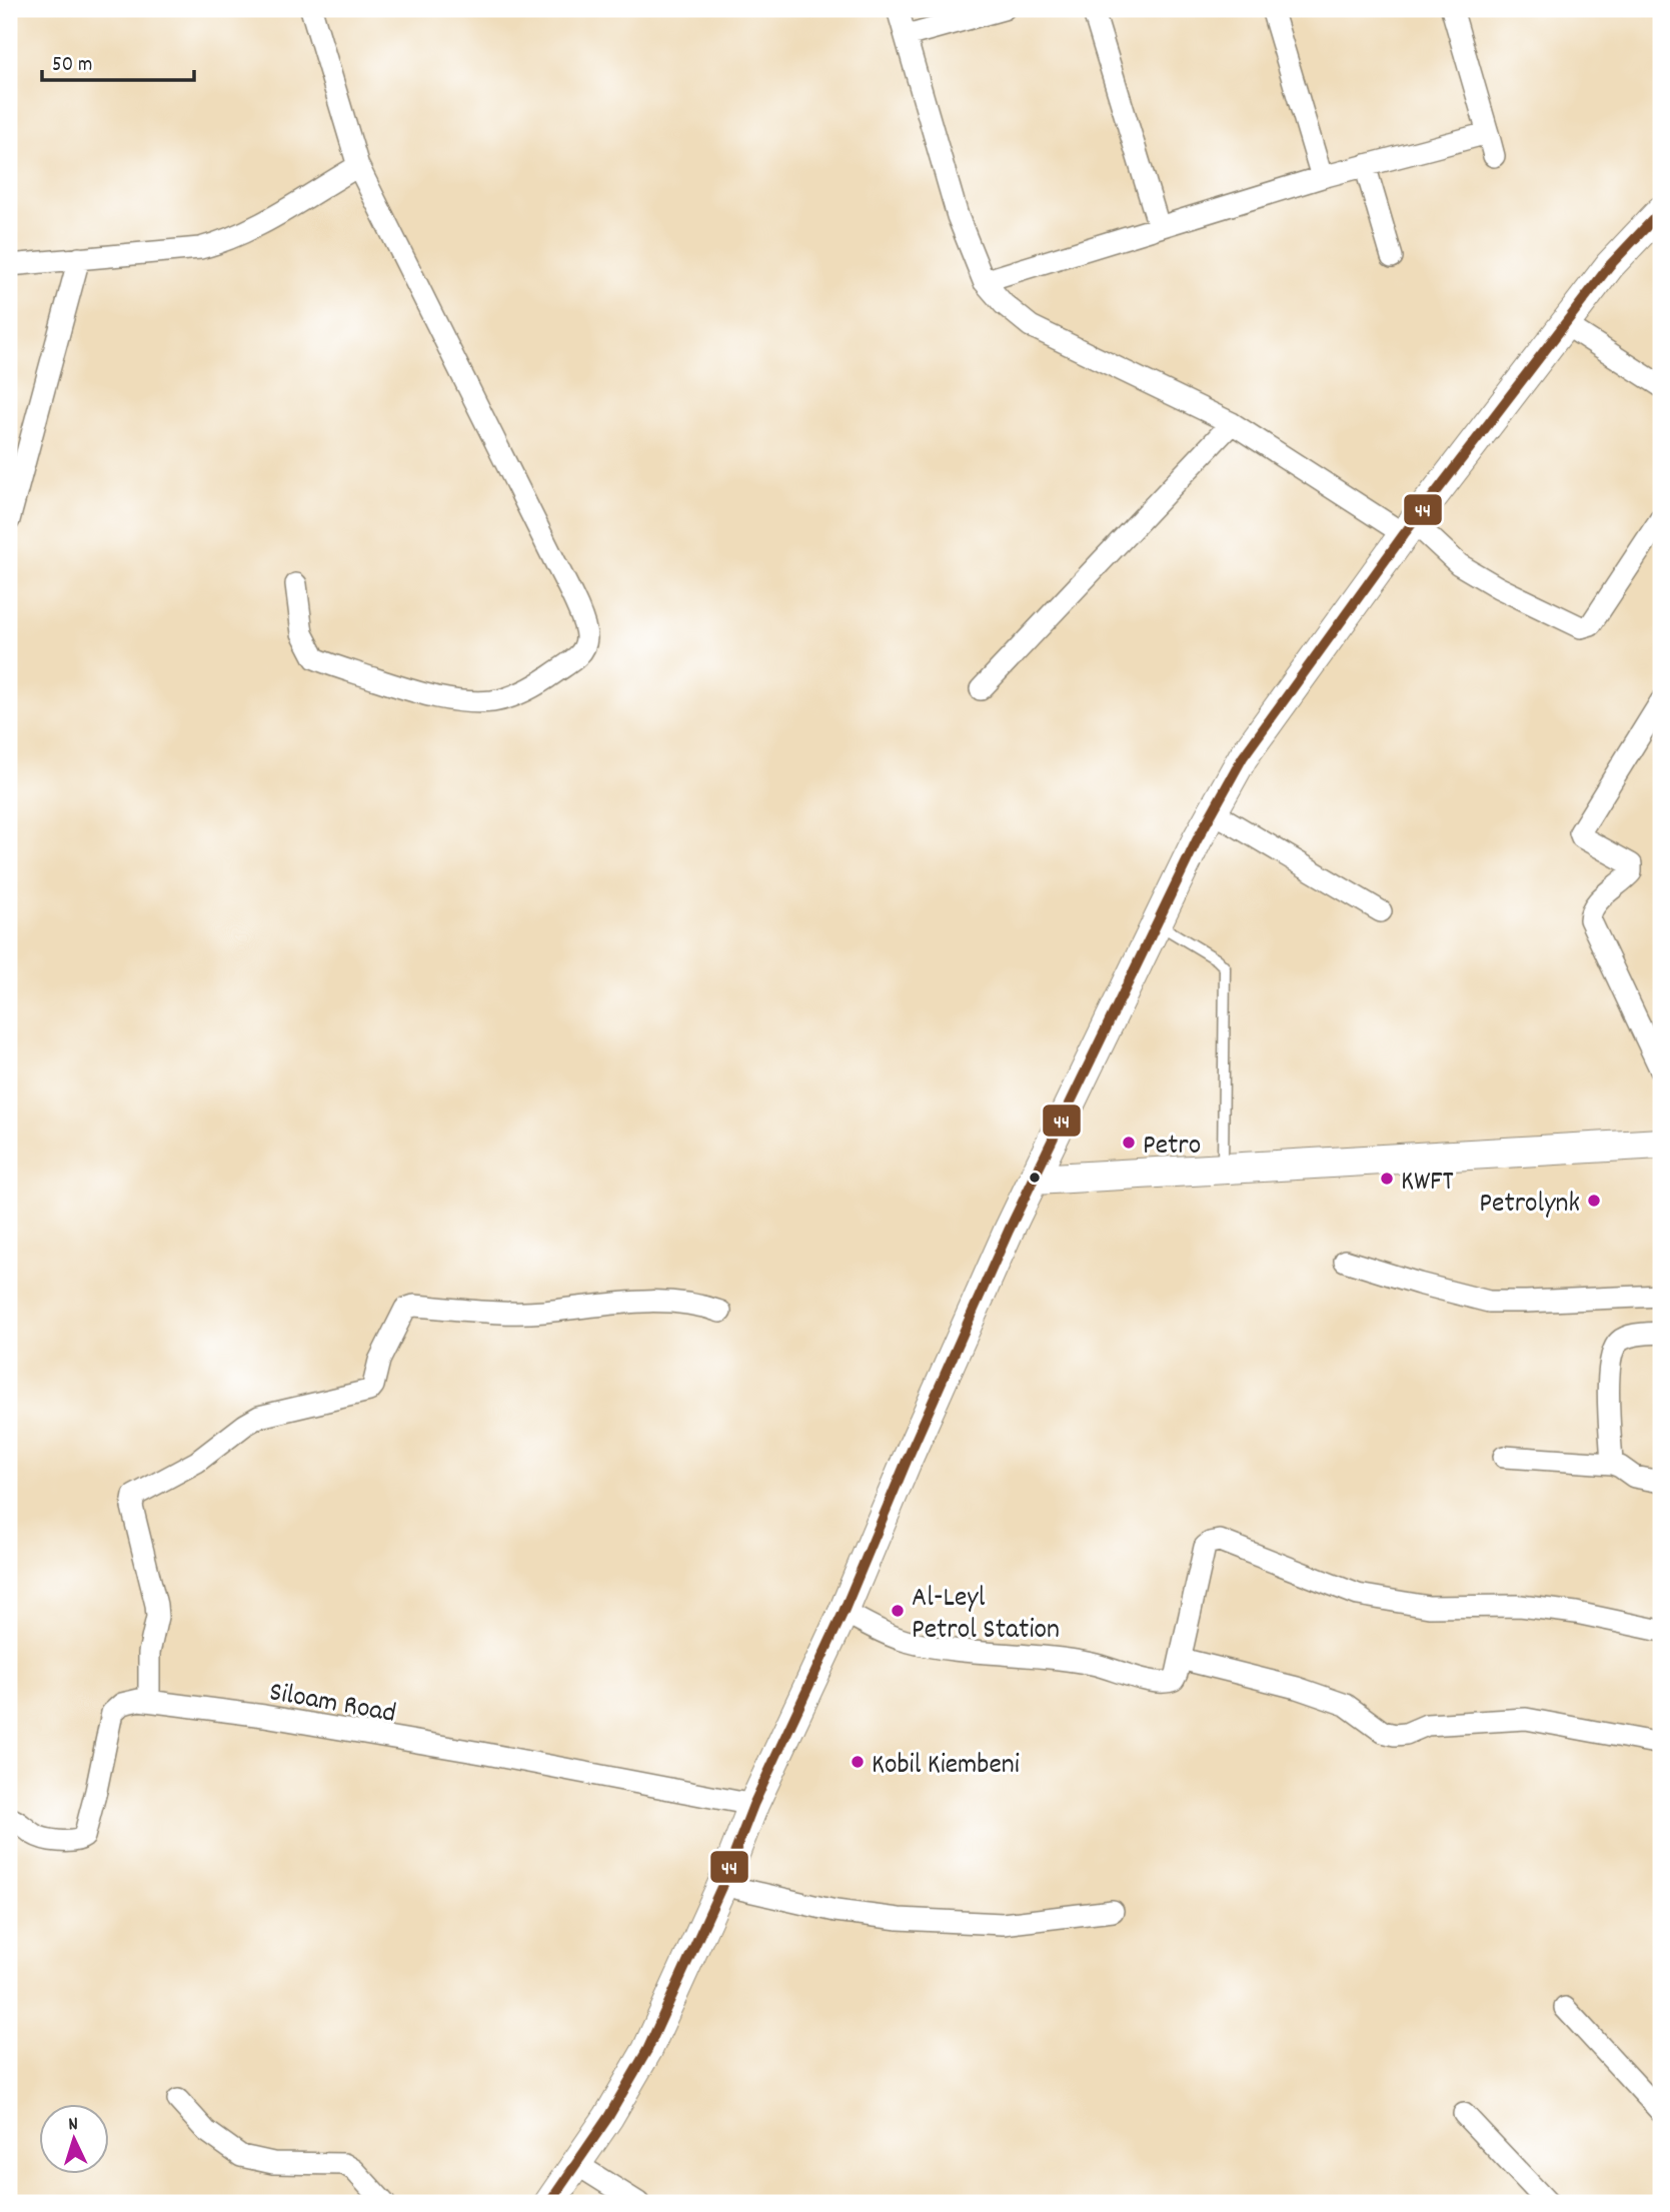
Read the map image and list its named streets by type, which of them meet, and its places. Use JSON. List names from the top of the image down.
{
  "streets": {
    "street": ["Siloam Road"]
  },
  "places": [
    "Petro",
    "KWFT",
    "Petrolynk",
    "Al-Leyl Petrol Station",
    "Kobil Kiembeni"
  ],
  "lines": ["transit line 44"],
  "scale_bar": "50 m",
  "north": "top"
}
